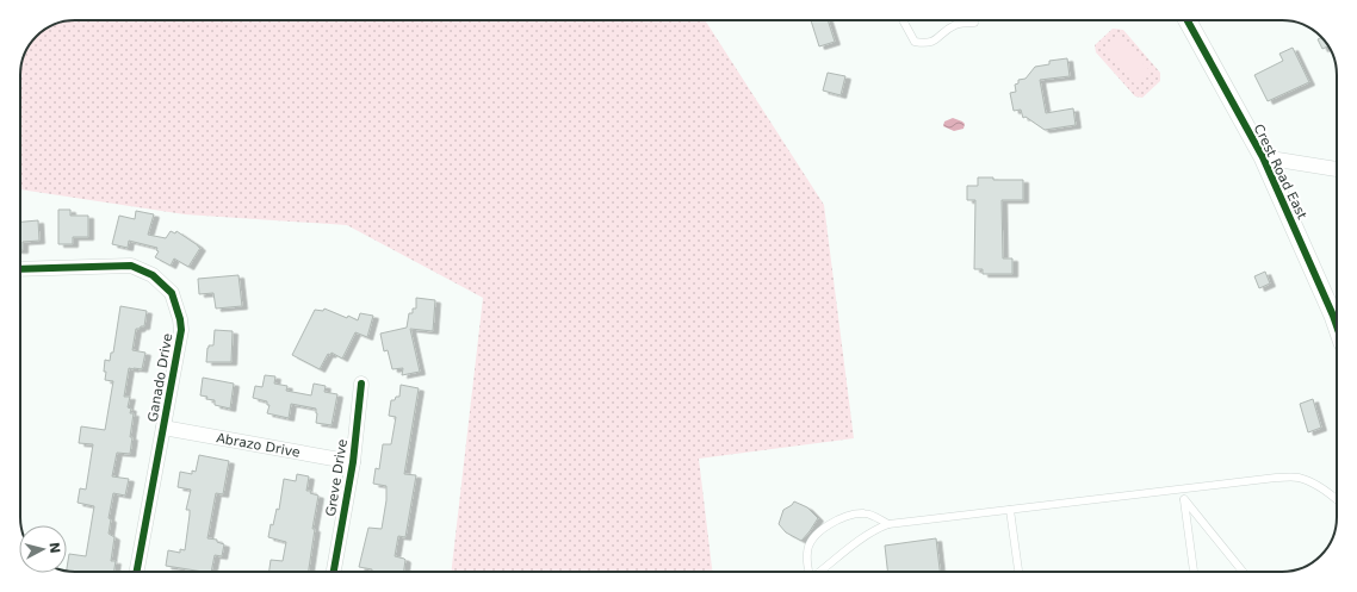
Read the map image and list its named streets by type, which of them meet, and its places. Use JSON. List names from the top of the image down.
{
  "streets": {
    "street": [
      "Crest Road East",
      "Ganado Drive",
      "Abrazo Drive",
      "Greve Drive"
    ]
  },
  "crossings": [
    ["Ganado Drive", "Abrazo Drive"],
    ["Abrazo Drive", "Greve Drive"]
  ],
  "north": "right"
}
